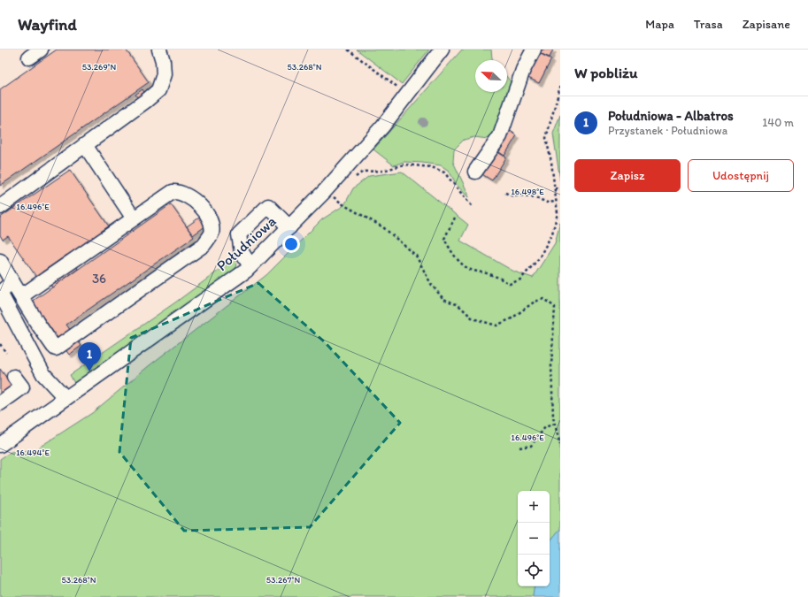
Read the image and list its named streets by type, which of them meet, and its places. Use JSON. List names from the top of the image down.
{
  "streets": {
    "street": ["Południowa"]
  },
  "house_numbers": ["36"],
  "north": "top left",
  "page": {
    "header": "Wayfind",
    "nav": ["Mapa", "Trasa", "Zapisane"],
    "heading": "W pobliżu",
    "list": [
      {
        "mark": "1",
        "name": "Południowa - Albatros",
        "note": "Przystanek · Południowa",
        "value": "140 m"
      }
    ],
    "buttons": ["Zapisz", "Udostępnij"],
    "pins": "1",
    "map_buttons": ["+", "−"]
  },
  "coordinates": [
    "53.268°N",
    "53.269°N",
    "16.498°E",
    "16.496°E",
    "16.494°E",
    "53.267°N"
  ]
}
